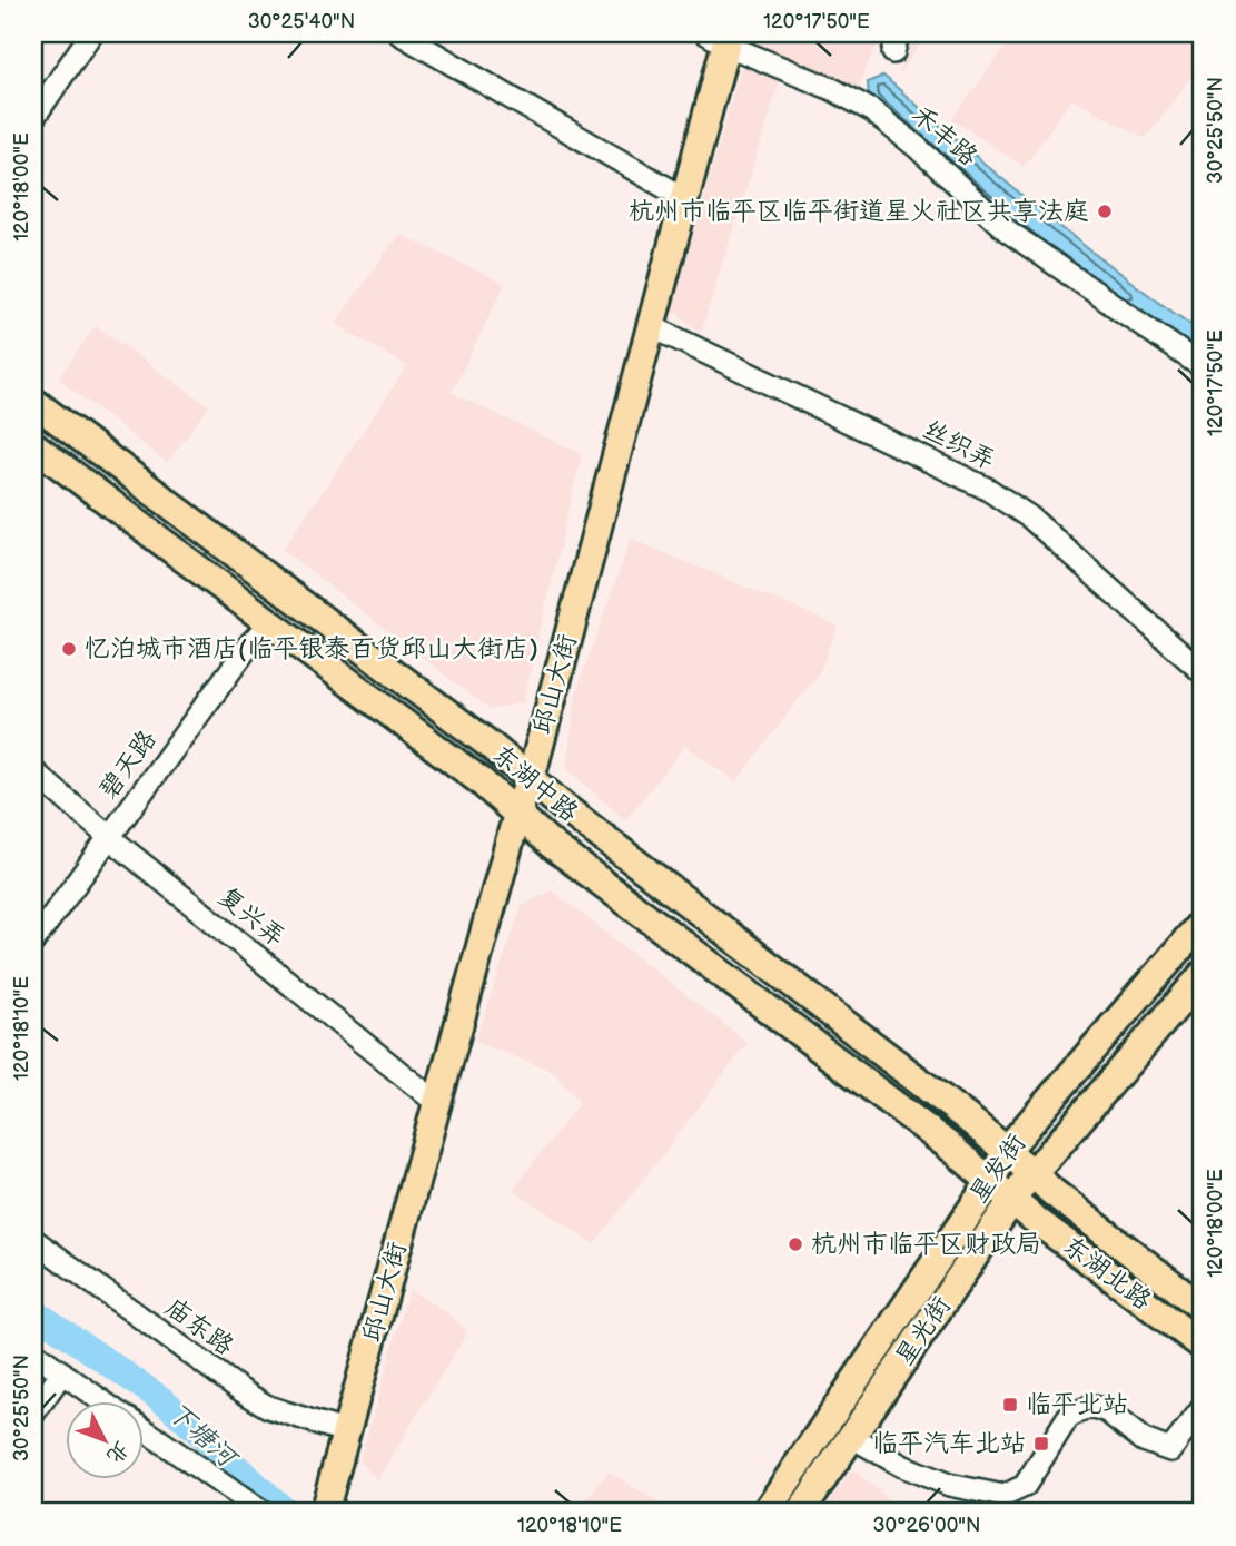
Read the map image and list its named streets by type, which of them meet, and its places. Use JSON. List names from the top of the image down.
{
  "streets": {
    "main road": [
      "邱山大街",
      "东湖中路",
      "星发街",
      "东湖北路",
      "星光街"
    ],
    "street": [
      "禾丰路",
      "丝织弄",
      "碧天路",
      "复兴弄",
      "庙东路"
    ]
  },
  "crossings": [
    ["禾丰路", "邱山大街"],
    ["丝织弄", "邱山大街"],
    ["邱山大街", "东湖中路"],
    ["邱山大街", "复兴弄"],
    ["邱山大街", "庙东路"],
    ["碧天路", "东湖中路"],
    ["碧天路", "复兴弄"],
    ["东湖中路", "星发街"],
    ["东湖中路", "东湖北路"],
    ["东湖中路", "星光街"],
    ["东湖北路", "星光街"]
  ],
  "water": ["下塘河"],
  "places": {
    "other": ["杭州市临平区临平街道星火社区共享法庭", "忆泊城市酒店(临平银泰百货邱山大街店)", "杭州市临平区财政局"],
    "transit": ["临平北站", "临平汽车北站"]
  },
  "north": "bottom right",
  "coordinates": [
    "30°25'40\"N",
    "120°17'50\"E",
    "30°25'50\"N",
    "120°18'00\"E",
    "120°18'10\"E",
    "30°26'00\"N"
  ]
}
